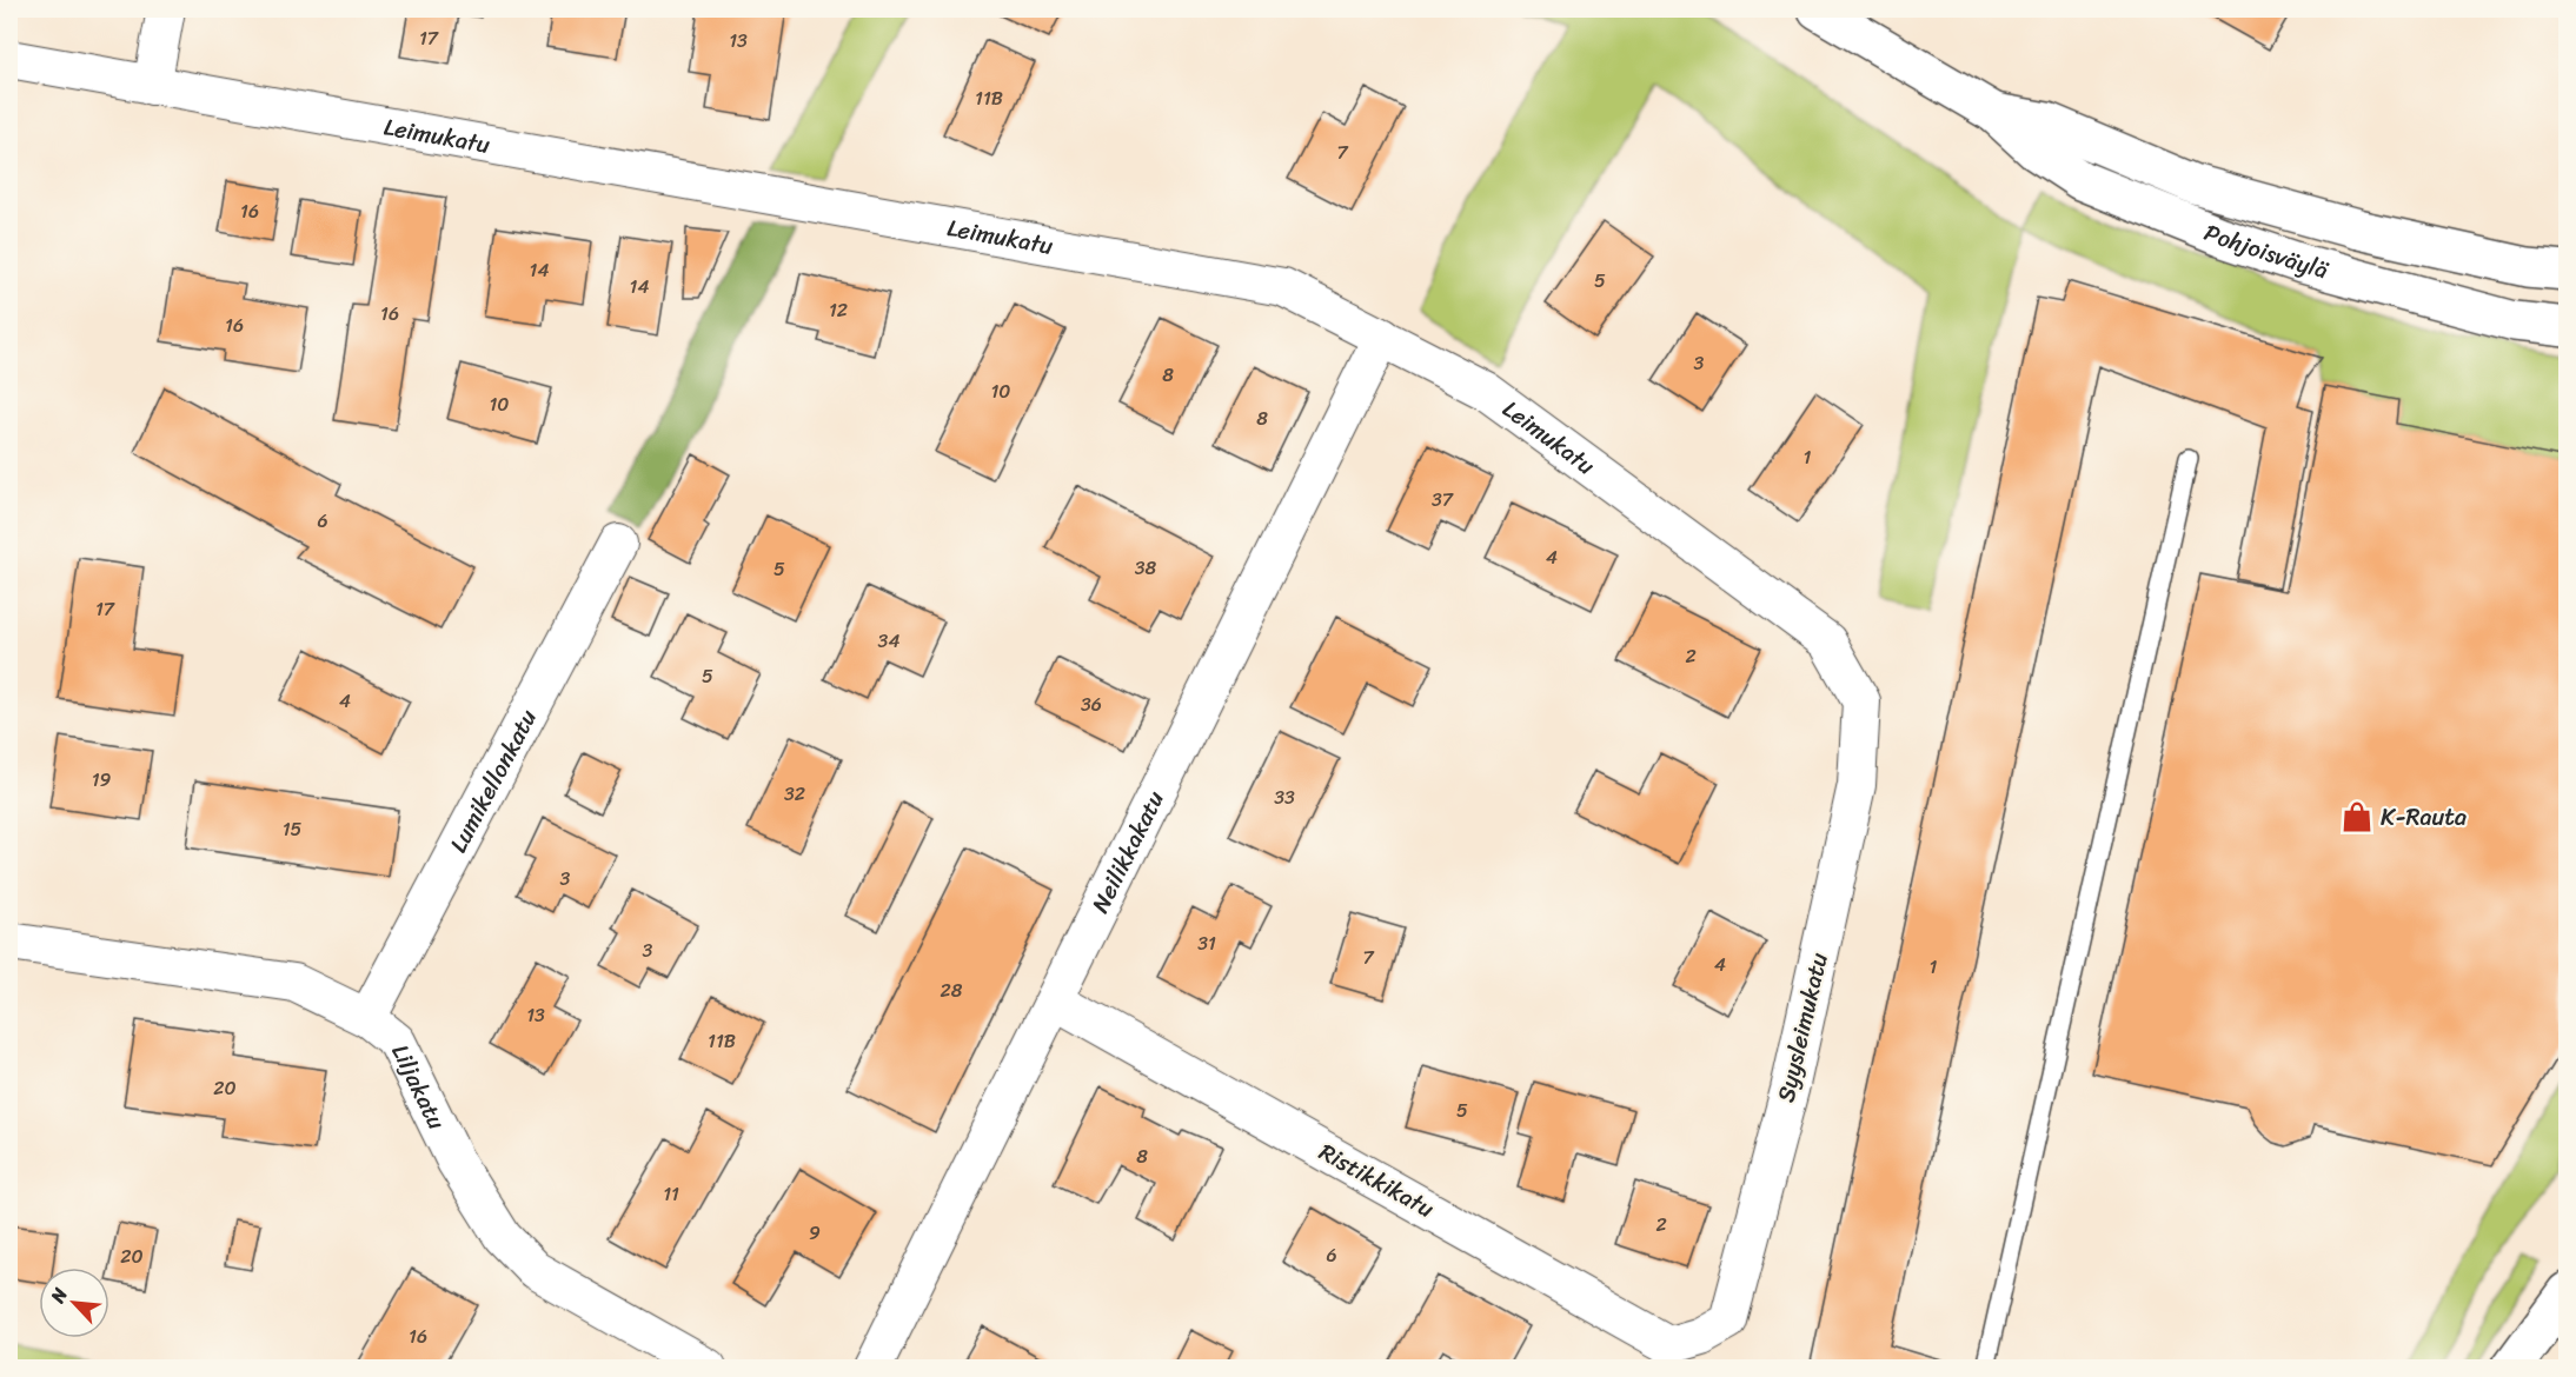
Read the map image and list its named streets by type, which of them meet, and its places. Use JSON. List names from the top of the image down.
{
  "streets": {
    "main road": ["Pohjoisväylä"],
    "street": [
      "Leimukatu",
      "Lumikellonkatu",
      "Neilikkakatu",
      "Syysleimukatu",
      "Liljakatu",
      "Ristikkikatu"
    ]
  },
  "crossings": [
    ["Leimukatu", "Neilikkakatu"],
    ["Leimukatu", "Syysleimukatu"],
    ["Lumikellonkatu", "Liljakatu"],
    ["Neilikkakatu", "Ristikkikatu"],
    ["Syysleimukatu", "Ristikkikatu"]
  ],
  "places": {
    "shop": ["K-Rauta"]
  },
  "house_numbers": [
    "17",
    "13",
    "11B",
    "7",
    "16",
    "14",
    "5",
    "14",
    "12",
    "16",
    "16",
    "3",
    "8",
    "10",
    "10",
    "8",
    "1",
    "37",
    "6",
    "4",
    "38",
    "5",
    "17",
    "34",
    "2",
    "5",
    "4",
    "36",
    "19",
    "32",
    "33",
    "15",
    "3",
    "31",
    "3",
    "7",
    "4",
    "1",
    "28",
    "13",
    "11B",
    "20",
    "5",
    "8",
    "11",
    "2",
    "9",
    "6",
    "20",
    "16"
  ],
  "north": "top left"
}
